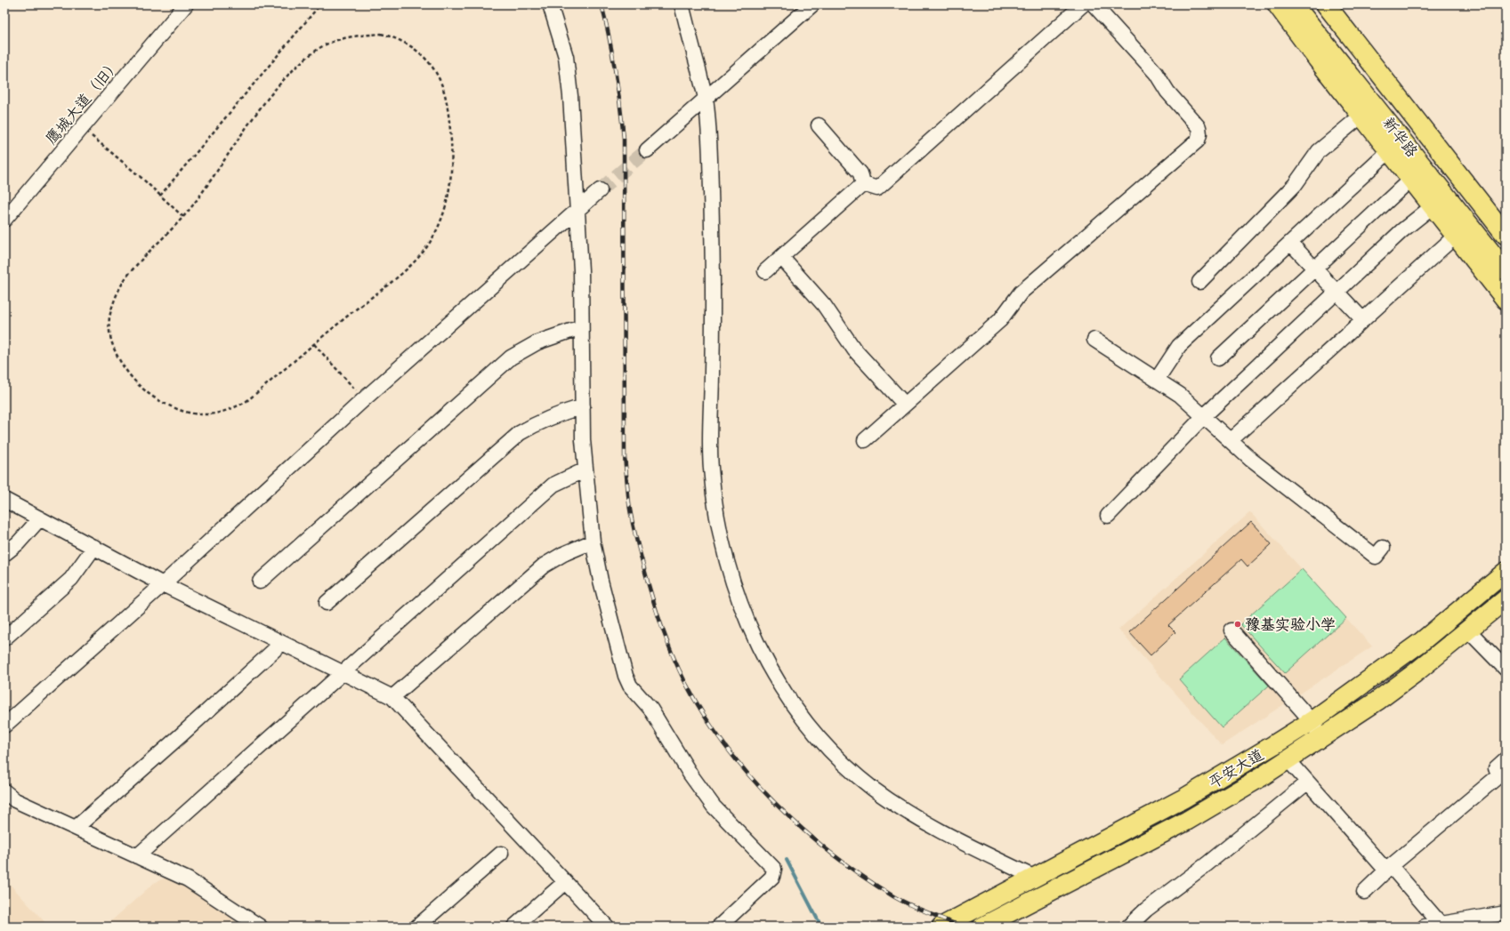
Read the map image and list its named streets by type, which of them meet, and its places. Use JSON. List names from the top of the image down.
{
  "streets": {
    "main road": ["新华路", "平安大道"],
    "street": ["鹰城大道（旧）"]
  },
  "places": ["豫基实验小学"]
}
